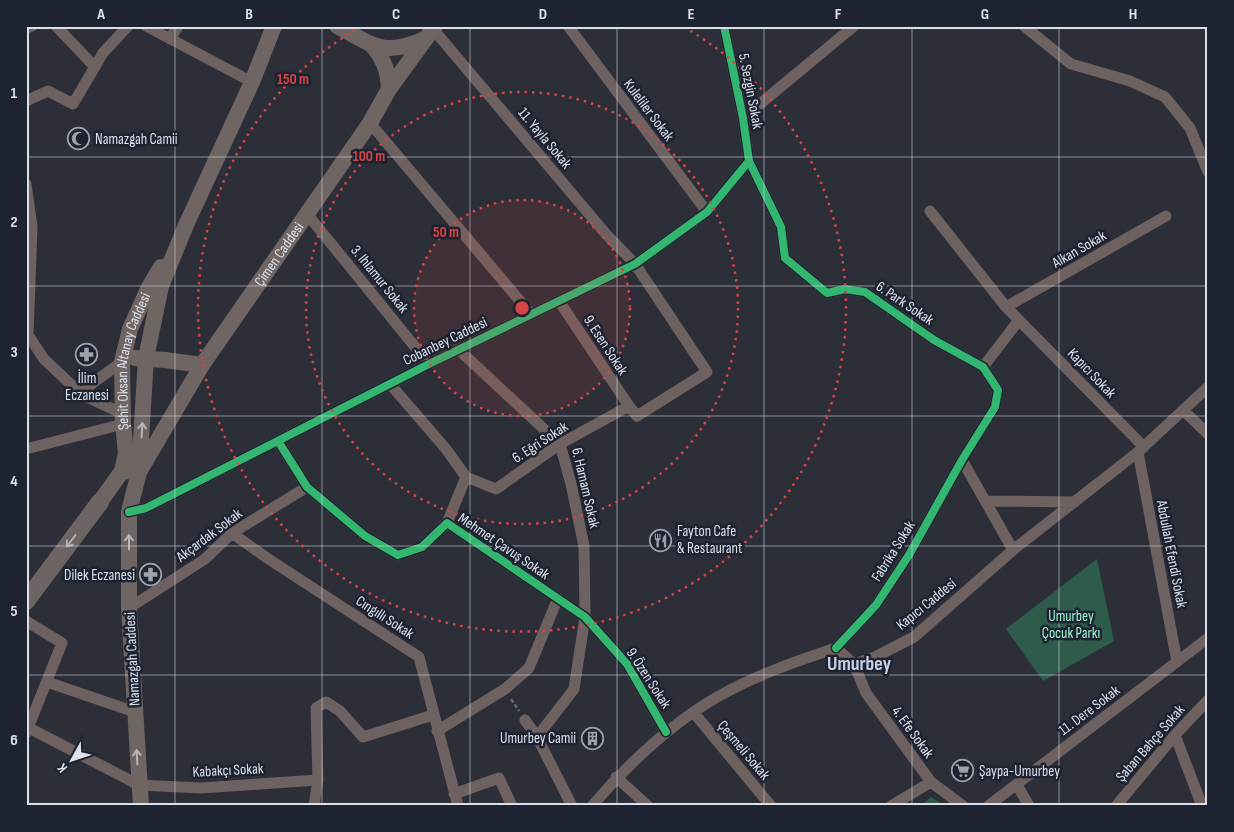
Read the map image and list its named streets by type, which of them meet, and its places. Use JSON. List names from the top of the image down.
{
  "streets": {
    "main road": ["Çimen Caddesi", "Şehit Oksan Altanay Caddesi", "Namazgah Caddesi"],
    "street": [
      "5. Sezgin Sokak",
      "Kuleliler Sokak",
      "11. Yayla Sokak",
      "Alkan Sokak",
      "3. Ihlamur Sokak",
      "6. Park Sokak",
      "Cobanbey Caddesi",
      "9. Esen Sokak",
      "Kapıcı Sokak",
      "6. Eğri Sokak",
      "6. Hamam Sokak",
      "Akçardak Sokak",
      "Mehmet Çavuş Sokak",
      "Fabrika Sokak",
      "Abdullah Efendi Sokak",
      "Kapıcı Caddesi",
      "Cıngıllı Sokak",
      "9. Özen Sokak",
      "11. Dere Sokak",
      "4. Efe Sokak",
      "Şaban Bahçe Sokak",
      "Çeşmeli Sokak",
      "Kabakçı Sokak"
    ]
  },
  "crossings": [
    ["5. Sezgin Sokak", "6. Park Sokak"],
    ["5. Sezgin Sokak", "Cobanbey Caddesi"],
    ["Kuleliler Sokak", "Cobanbey Caddesi"],
    ["11. Yayla Sokak", "Çimen Caddesi"],
    ["11. Yayla Sokak", "Cobanbey Caddesi"],
    ["11. Yayla Sokak", "9. Esen Sokak"],
    ["11. Yayla Sokak", "6. Eğri Sokak"],
    ["Alkan Sokak", "Kapıcı Sokak"],
    ["Çimen Caddesi", "3. Ihlamur Sokak"],
    ["Çimen Caddesi", "Şehit Oksan Altanay Caddesi"],
    ["3. Ihlamur Sokak", "Cobanbey Caddesi"],
    ["6. Park Sokak", "Cobanbey Caddesi"],
    ["6. Park Sokak", "Fabrika Sokak"],
    ["Cobanbey Caddesi", "9. Esen Sokak"],
    ["Cobanbey Caddesi", "Şehit Oksan Altanay Caddesi"],
    ["Cobanbey Caddesi", "6. Hamam Sokak"],
    ["Cobanbey Caddesi", "Mehmet Çavuş Sokak"],
    ["Cobanbey Caddesi", "Namazgah Caddesi"],
    ["9. Esen Sokak", "6. Eğri Sokak"],
    ["Şehit Oksan Altanay Caddesi", "Namazgah Caddesi"],
    ["Kapıcı Sokak", "Abdullah Efendi Sokak"],
    ["Kapıcı Sokak", "Kapıcı Caddesi"],
    ["6. Eğri Sokak", "6. Hamam Sokak"],
    ["6. Hamam Sokak", "Mehmet Çavuş Sokak"],
    ["6. Hamam Sokak", "9. Özen Sokak"],
    ["Akçardak Sokak", "Mehmet Çavuş Sokak"],
    ["Akçardak Sokak", "Cıngıllı Sokak"],
    ["Akçardak Sokak", "Namazgah Caddesi"],
    ["Mehmet Çavuş Sokak", "9. Özen Sokak"],
    ["Abdullah Efendi Sokak", "Kapıcı Caddesi"],
    ["Abdullah Efendi Sokak", "11. Dere Sokak"],
    ["Kapıcı Caddesi", "4. Efe Sokak"],
    ["Namazgah Caddesi", "Kabakçı Sokak"]
  ],
  "one_way": ["Namazgah Caddesi"],
  "districts": ["Umurbey"],
  "parks": ["Umurbey Çocuk Parkı"],
  "places": {
    "mosque": ["Namazgah Camii"],
    "pharmacy": ["İlim Eczanesi", "Dilek Eczanesi"],
    "restaurant": ["Fayton Cafe & Restaurant"],
    "building": ["Umurbey Camii"],
    "supermarket": ["Şaypa-Umurbey"]
  },
  "north": "bottom left",
  "grid": {
    "columns": [
      "A",
      "B",
      "C",
      "D",
      "E",
      "F",
      "G",
      "H"
    ],
    "rows": [
      "1",
      "2",
      "3",
      "4",
      "5",
      "6"
    ]
  },
  "rings": ["150 m", "100 m", "50 m"]
}
